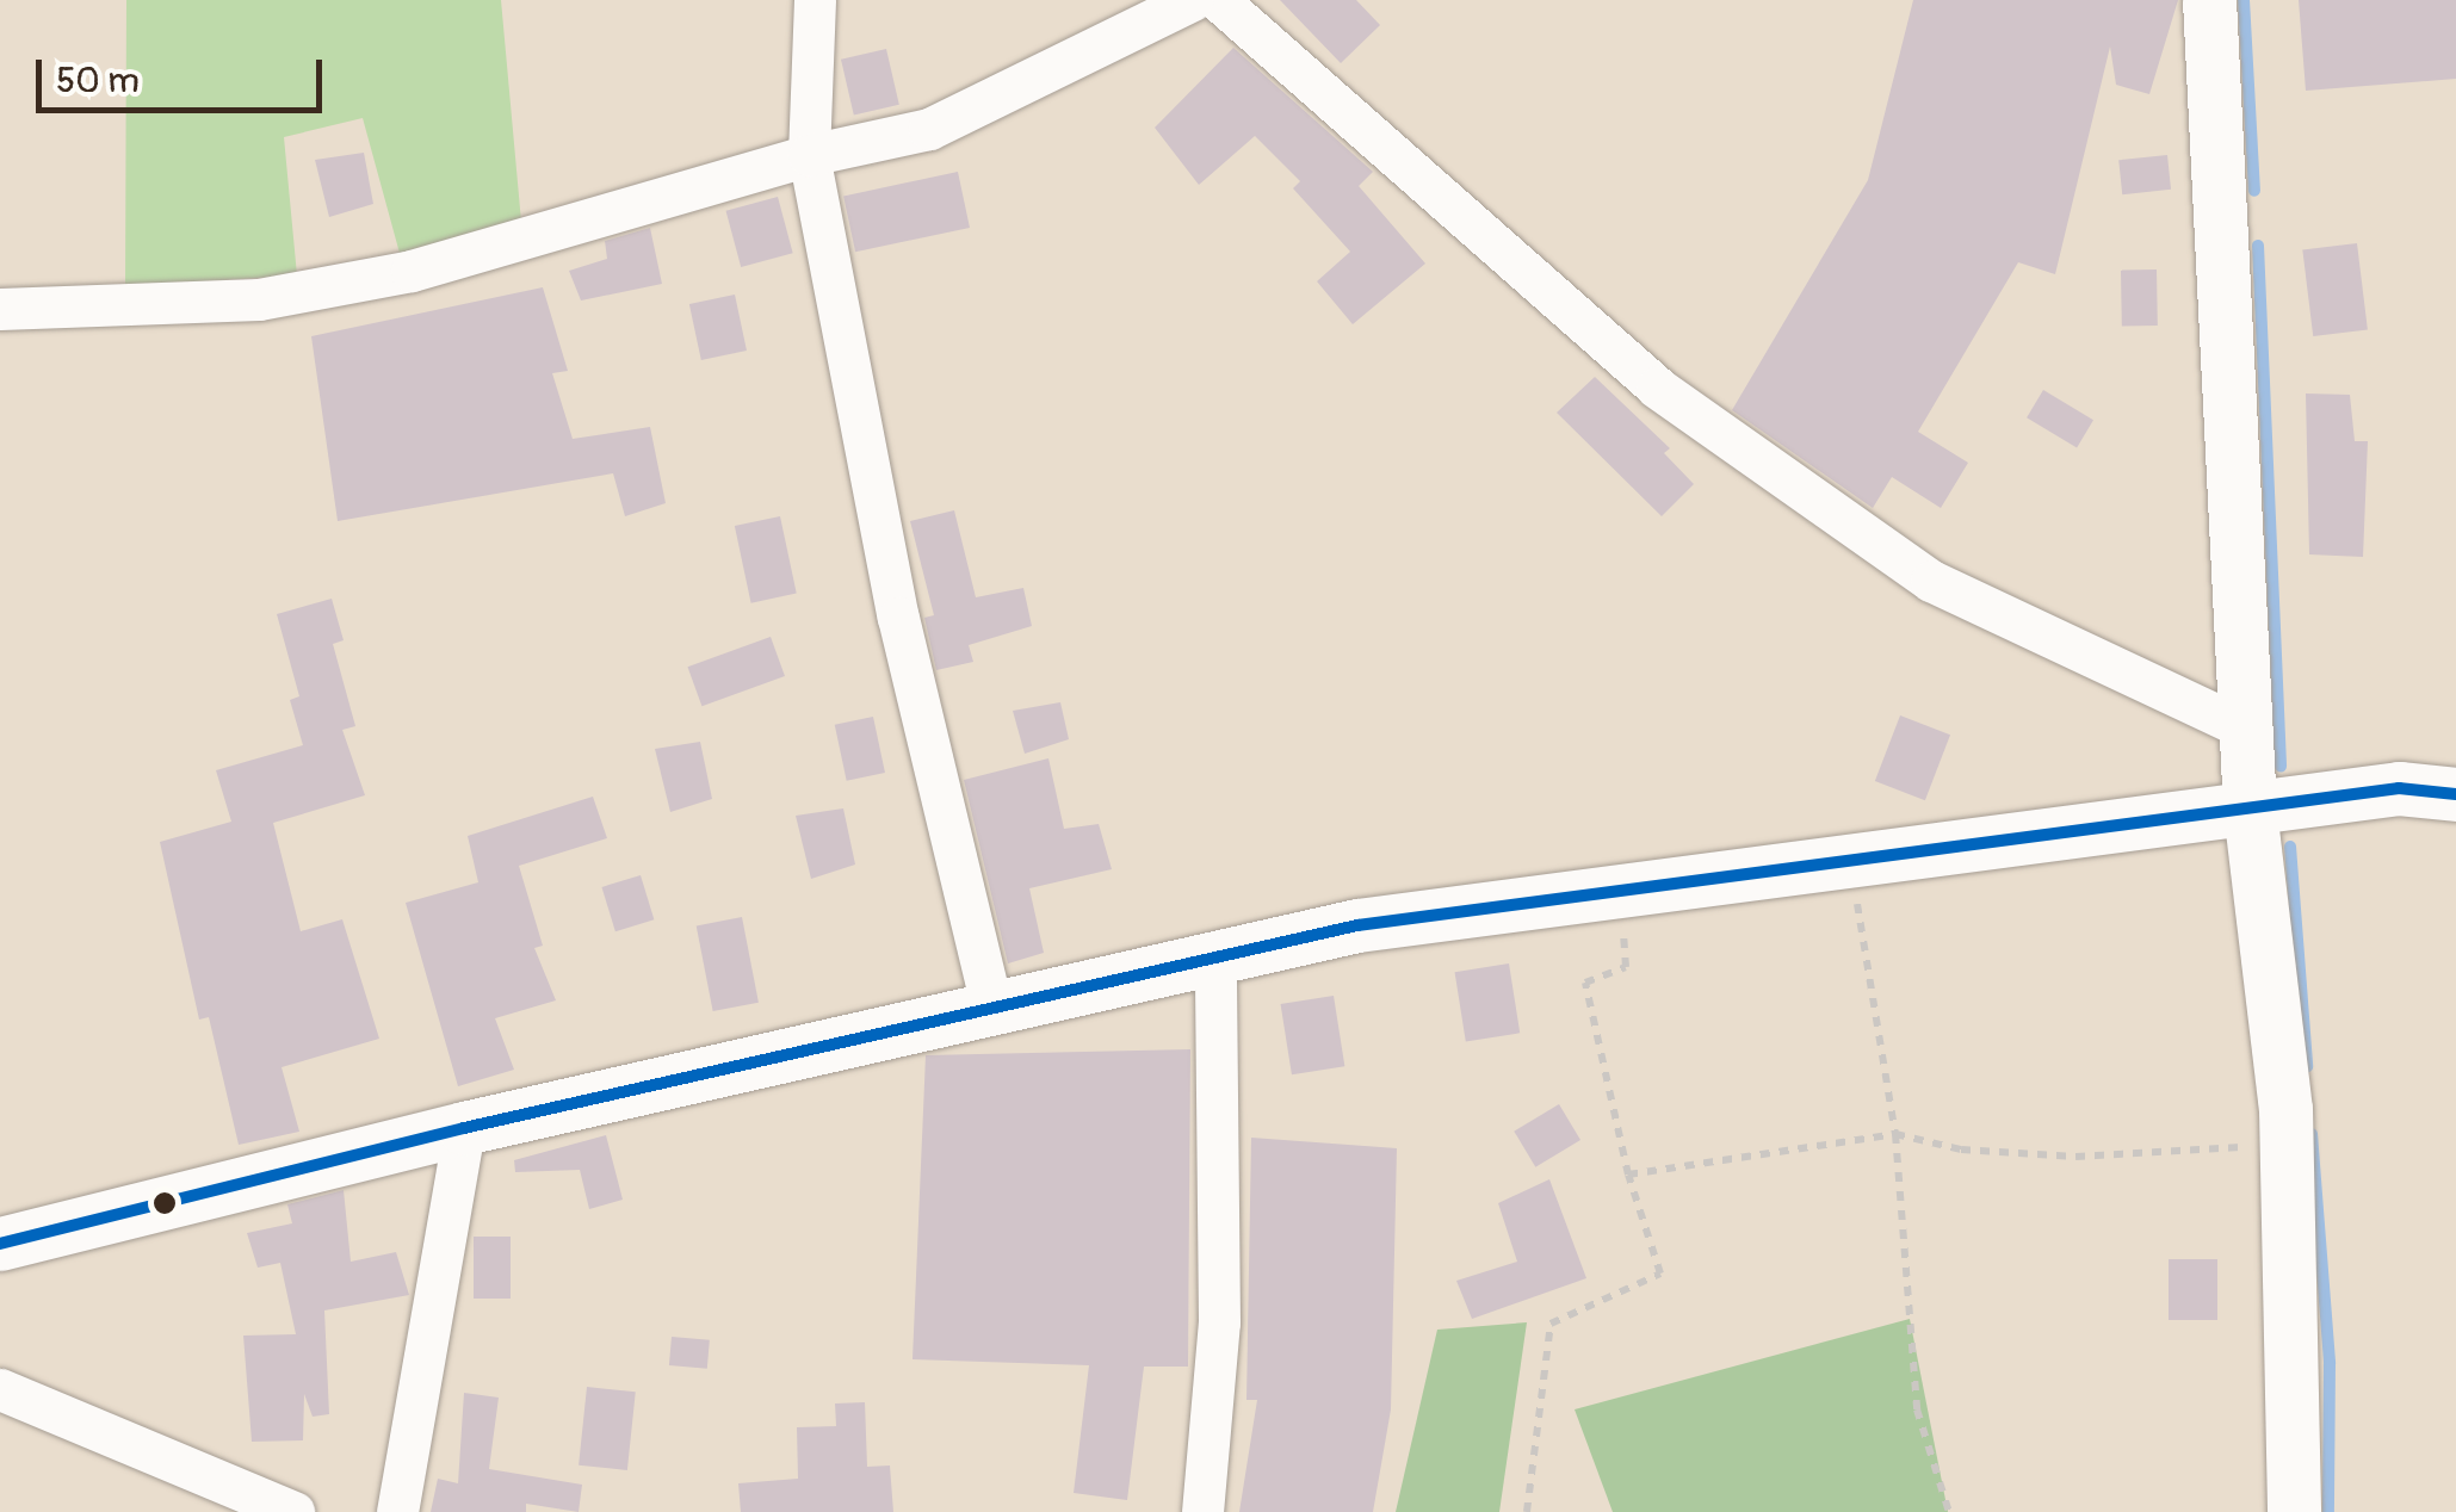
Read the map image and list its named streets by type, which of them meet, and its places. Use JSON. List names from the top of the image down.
{
  "scale_bar": "50 m"
}
